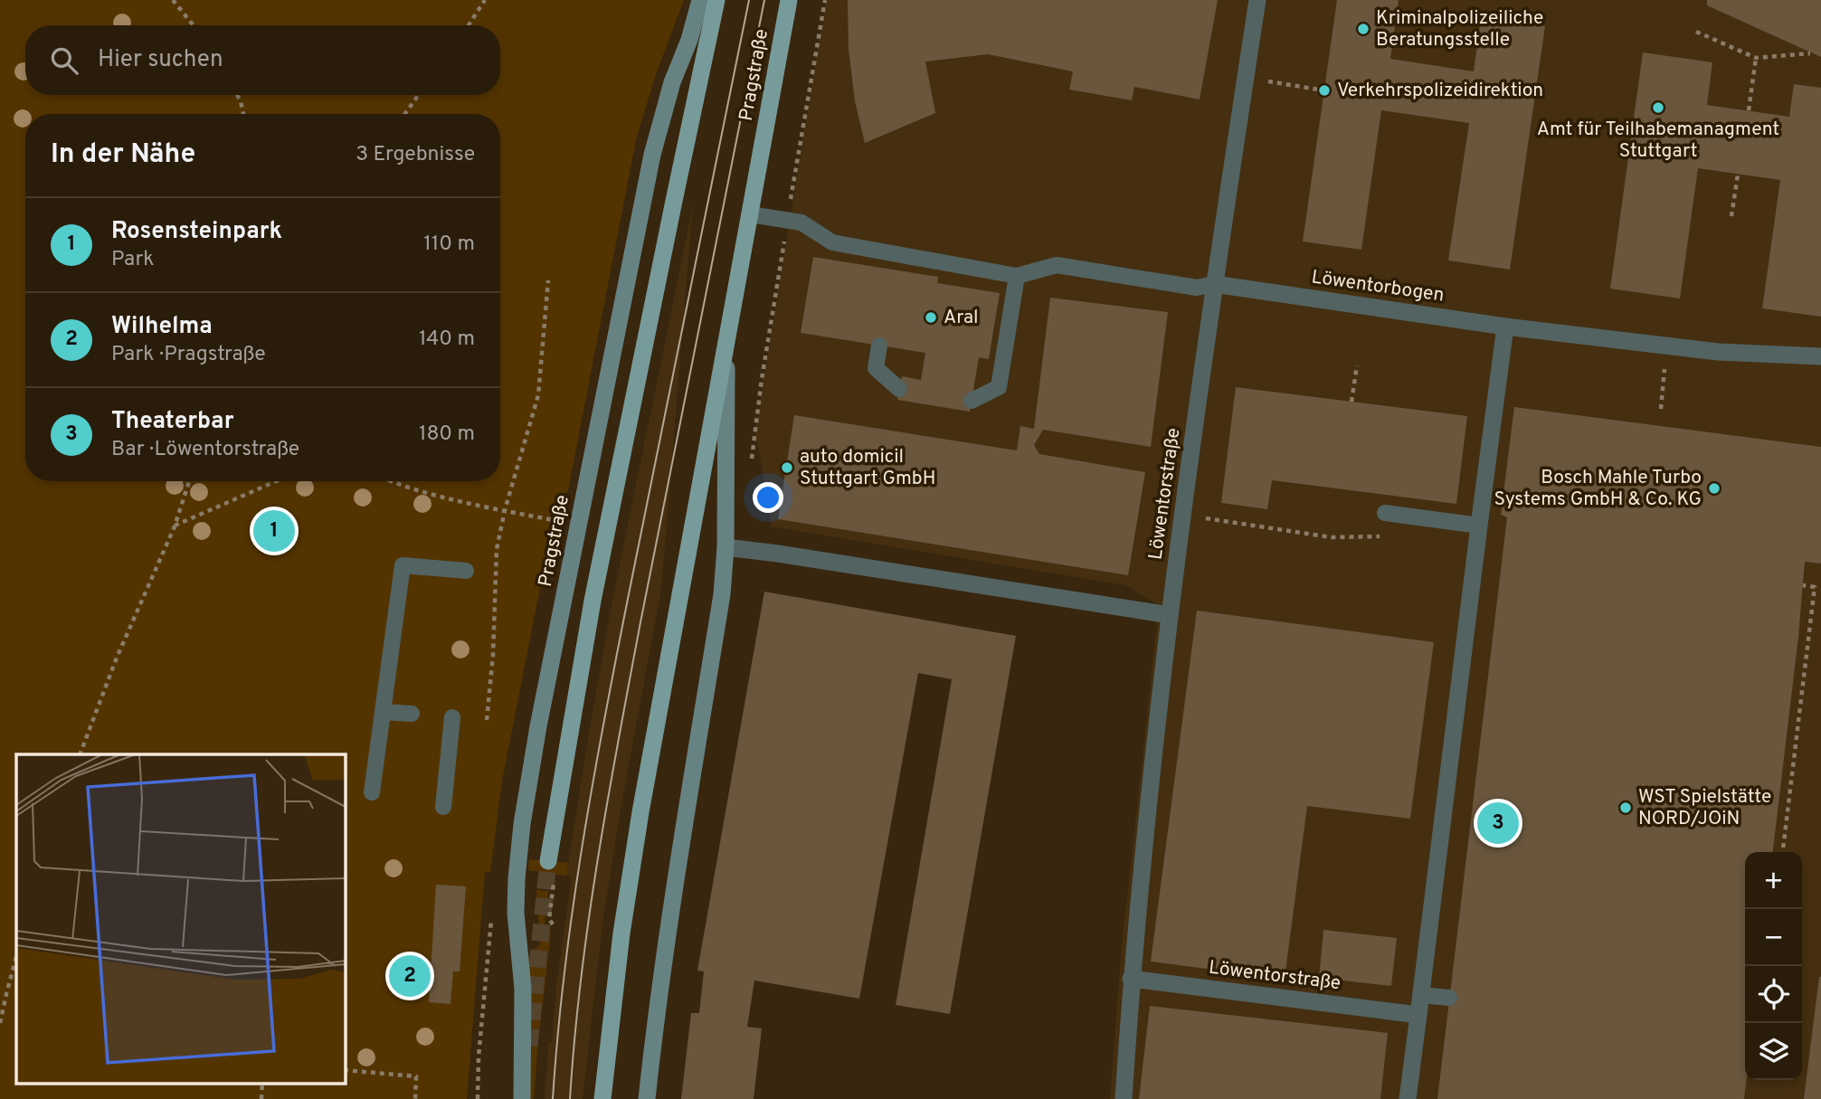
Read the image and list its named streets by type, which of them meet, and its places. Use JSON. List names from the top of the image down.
{
  "streets": {
    "main road": ["Pragstraße"],
    "street": ["Löwentorbogen", "Löwentorstraße"]
  },
  "crossings": [
    ["Löwentorbogen", "Löwentorstraße"]
  ],
  "places": [
    "Kriminalpolizeiliche Beratungsstelle",
    "Verkehrspolizeidirektion",
    "Amt für Teilhabemanagment Stuttgart",
    "Aral",
    "auto domicil Stuttgart GmbH",
    "Bosch Mahle Turbo Systems GmbH & Co. KG",
    "WST Spielstätte NORD/JOiN"
  ],
  "page": {
    "search": "Hier suchen",
    "heading": ["In der Nähe", "3 Ergebnisse"],
    "list": [
      {
        "mark": "1",
        "name": "Rosensteinpark",
        "note": "Park",
        "value": "110 m"
      },
      {
        "mark": "2",
        "name": "Wilhelma",
        "note": "Park · Pragstraße",
        "value": "140 m"
      },
      {
        "mark": "3",
        "name": "Theaterbar",
        "note": "Bar · Löwentorstraße",
        "value": "180 m"
      }
    ],
    "pins": ["1", "3", "2"],
    "map_buttons": ["+", "−"]
  }
}
